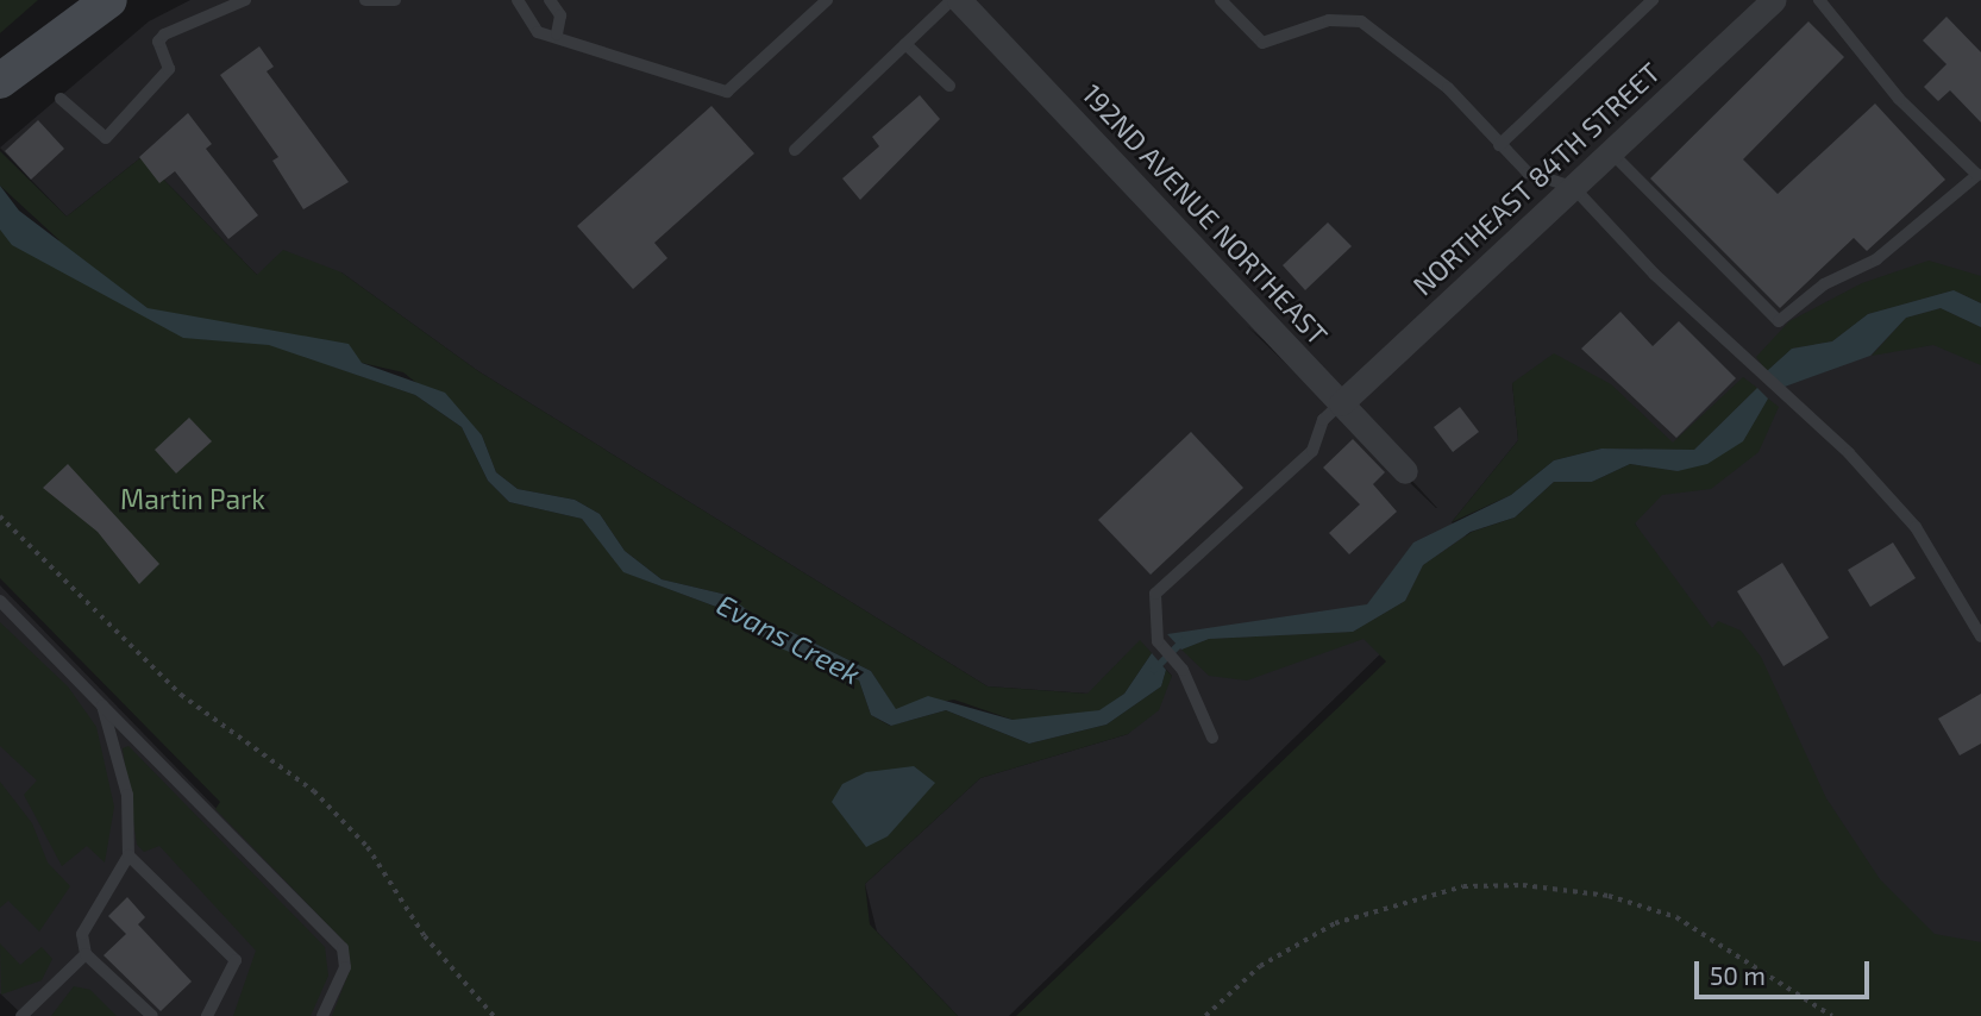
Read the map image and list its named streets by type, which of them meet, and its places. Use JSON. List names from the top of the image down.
{
  "streets": {
    "street": ["NORTHEAST 84TH STREET", "192ND AVENUE NORTHEAST"]
  },
  "crossings": [
    ["NORTHEAST 84TH STREET", "192ND AVENUE NORTHEAST"]
  ],
  "water": ["Evans Creek"],
  "parks": ["Martin Park"],
  "scale_bar": "50 m"
}
